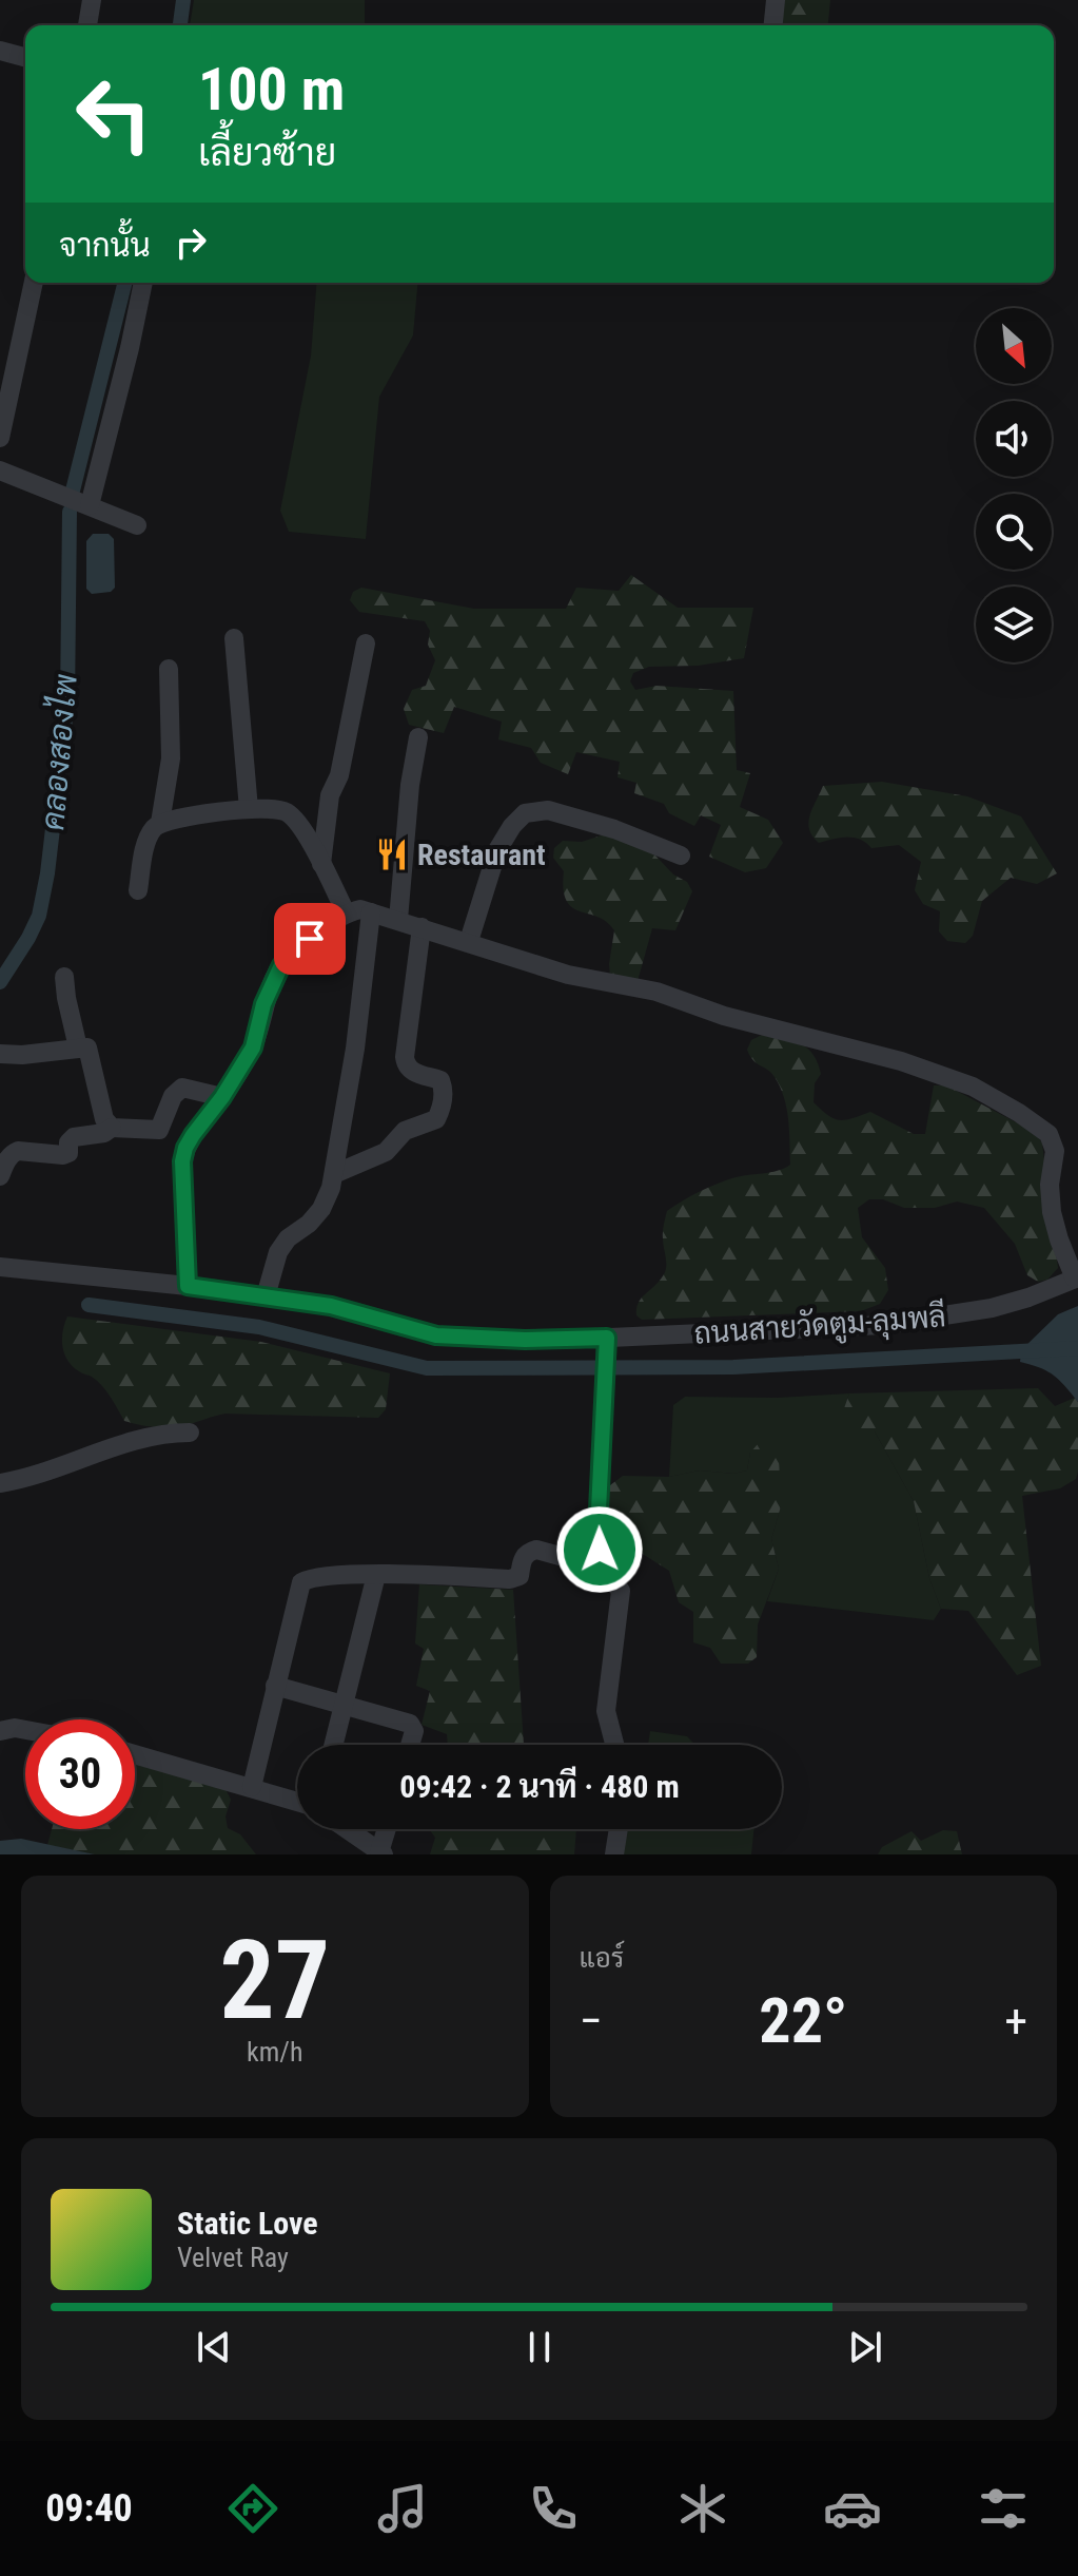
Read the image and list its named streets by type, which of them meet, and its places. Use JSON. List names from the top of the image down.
{
  "streets": {
    "street": ["ถนนสายวัดตูม-ลุมพลี"]
  },
  "water": ["คลองสองไพ"],
  "places": {
    "restaurant": ["Restaurant"]
  },
  "north": "bottom right",
  "page": {
    "turn": ["100 m", "เลี้ยวซ้าย"],
    "then": "จากนั้น",
    "limit": "30",
    "trip": "09:42 · 2 นาที · 480 m",
    "tile": [
      ["27", "km/h"],
      "แอร์"
    ],
    "heat": ["−", "22°", "+"],
    "song": ["Static Love", "Velvet Ray"],
    "tabs": "09:40"
  }
}
